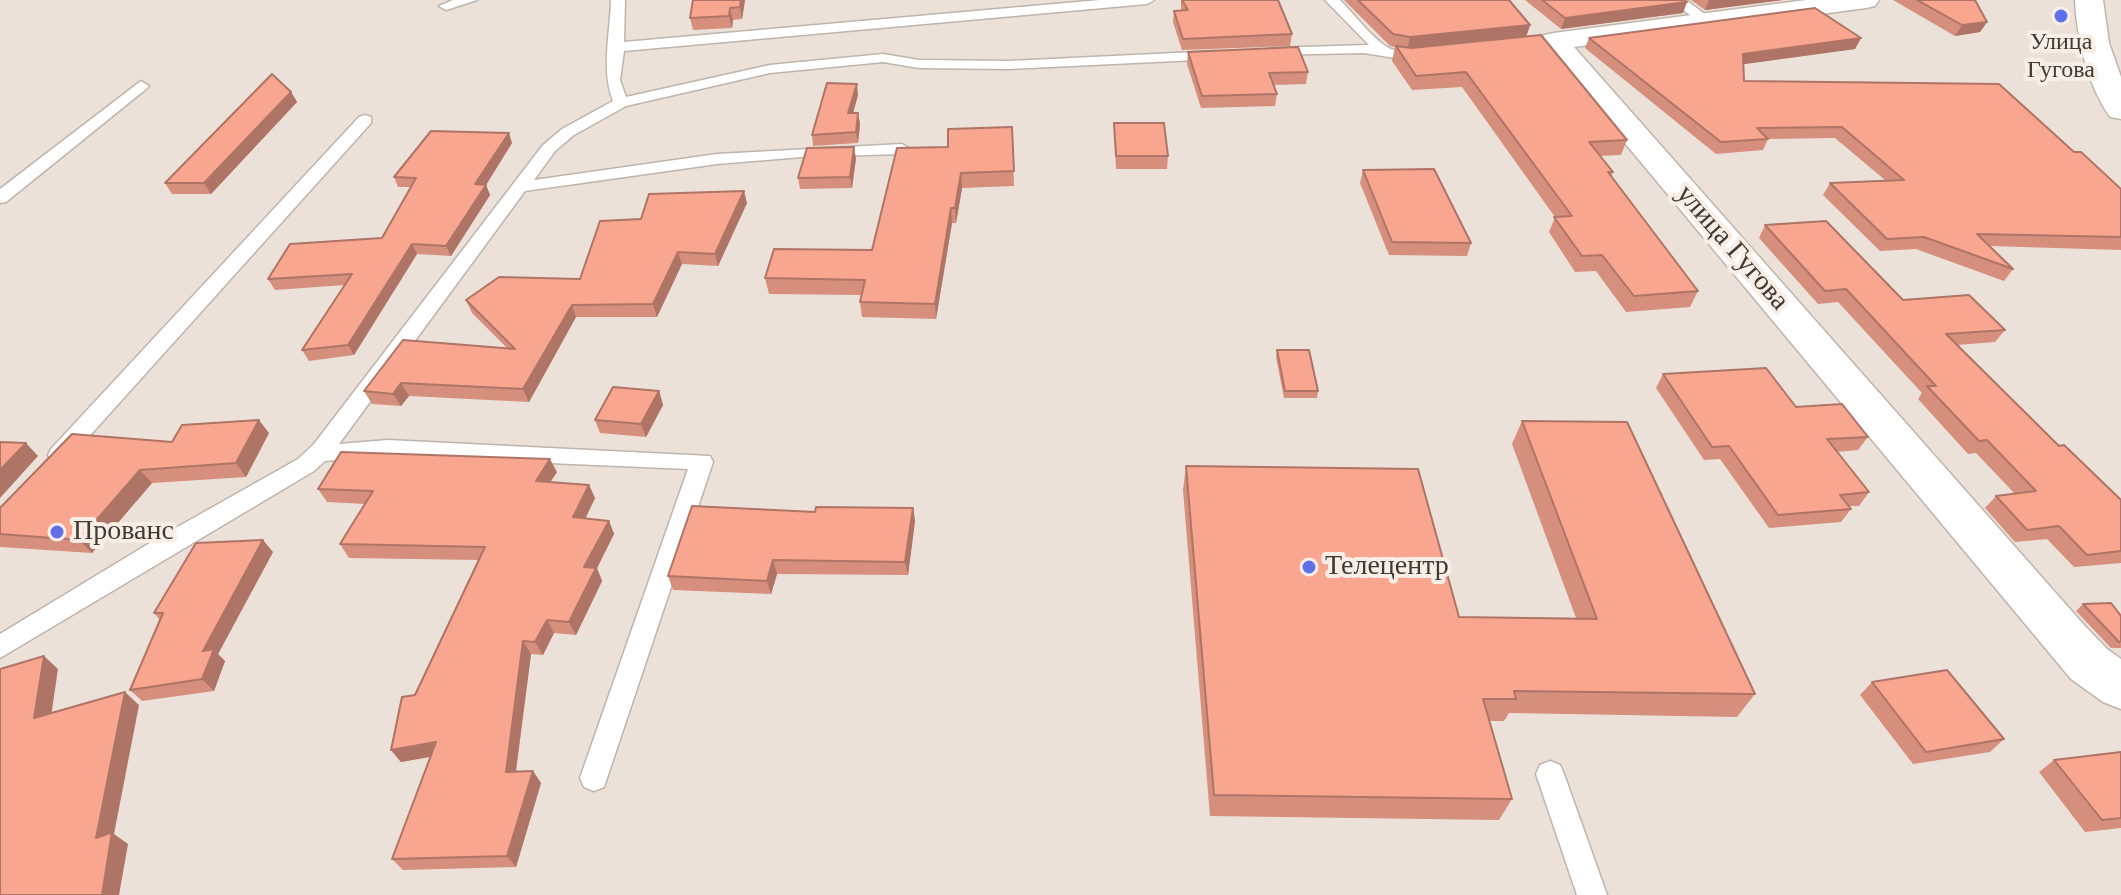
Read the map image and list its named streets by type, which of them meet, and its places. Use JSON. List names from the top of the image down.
{
  "streets": {
    "street": ["улица Гугова"]
  },
  "places": ["Улица Гугова", "Прованс", "Телецентр"]
}
